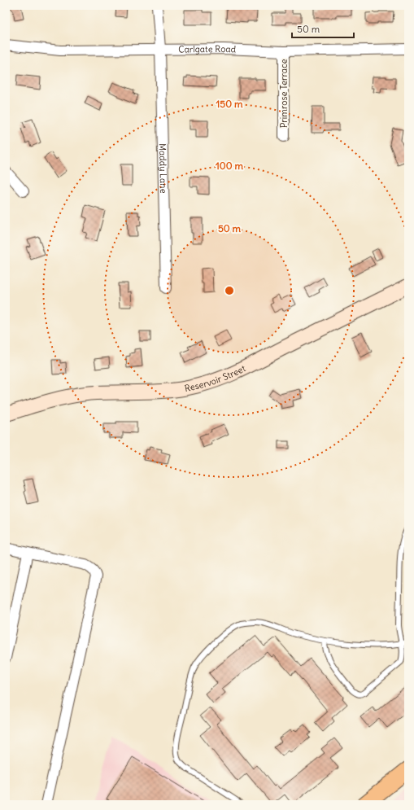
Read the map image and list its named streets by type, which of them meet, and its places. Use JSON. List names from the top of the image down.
{
  "streets": {
    "street": [
      "Carlgate Road",
      "Primrose Terrace",
      "Maddy Lane",
      "Reservoir Street"
    ]
  },
  "crossings": [
    ["Carlgate Road", "Primrose Terrace"],
    ["Carlgate Road", "Maddy Lane"]
  ],
  "scale_bar": "50 m",
  "rings": ["150 m", "100 m", "50 m"]
}
